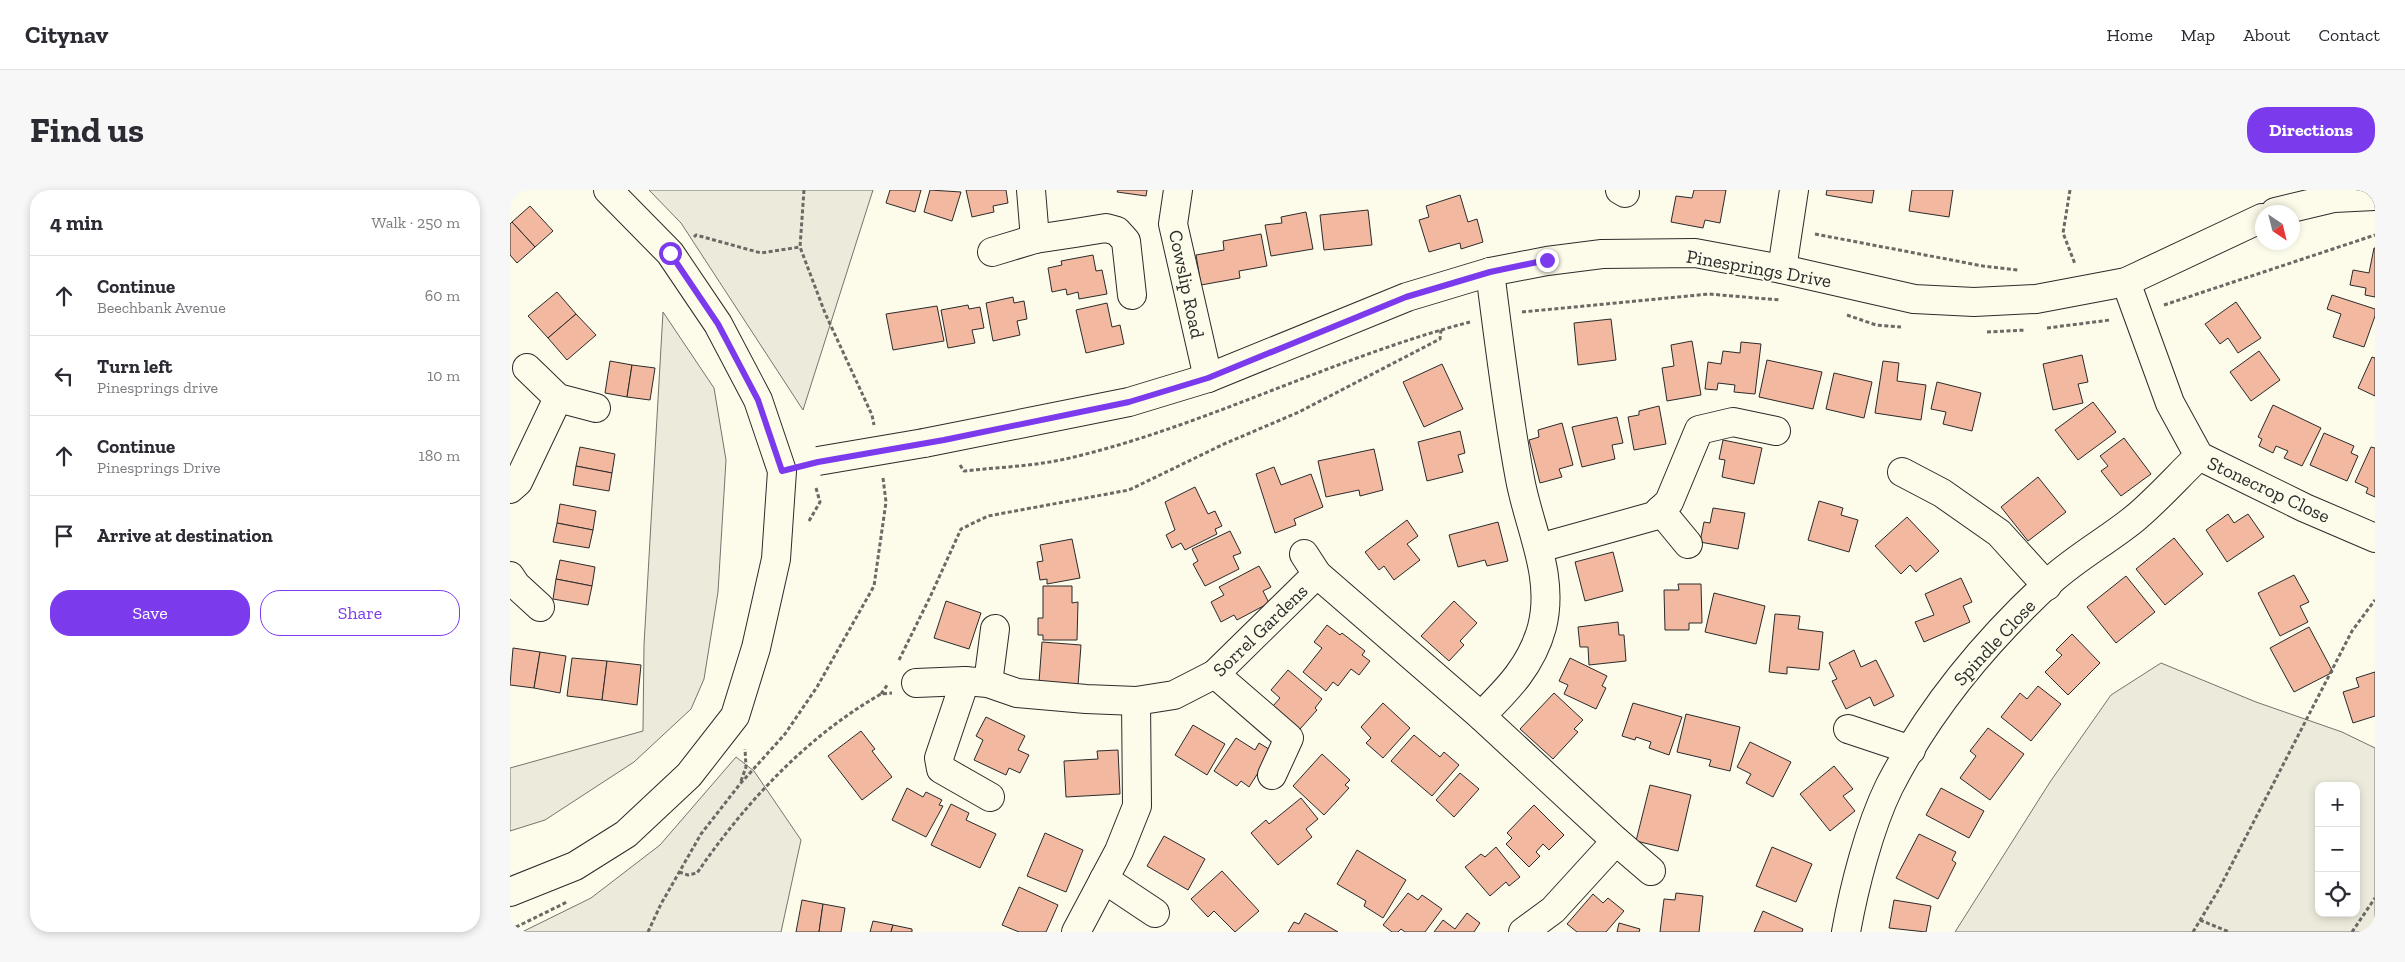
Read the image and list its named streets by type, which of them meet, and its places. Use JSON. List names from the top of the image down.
{
  "streets": {
    "street": [
      "Pinesprings Drive",
      "Cowslip Road",
      "Stonecrop Close",
      "Sorrel Gardens",
      "Spindle Close"
    ]
  },
  "crossings": [
    ["Pinesprings Drive", "Cowslip Road"],
    ["Pinesprings Drive", "Stonecrop Close"],
    ["Stonecrop Close", "Spindle Close"]
  ],
  "north": "bottom right",
  "page": {
    "header": "Citynav",
    "nav": [
      "Home",
      "Map",
      "About",
      "Contact"
    ],
    "buttons": [
      "Directions",
      ["Save", "Share"]
    ],
    "title": "Find us",
    "heading": ["4 min", "Walk · 250 m"],
    "list": [
      ["Continue", "Beechbank Avenue", "60 m"],
      ["Turn left", "Pinesprings drive", "10 m"],
      ["Continue", "Pinesprings Drive", "180 m"],
      "Arrive at destination"
    ],
    "map_buttons": ["+", "−"]
  }
}
